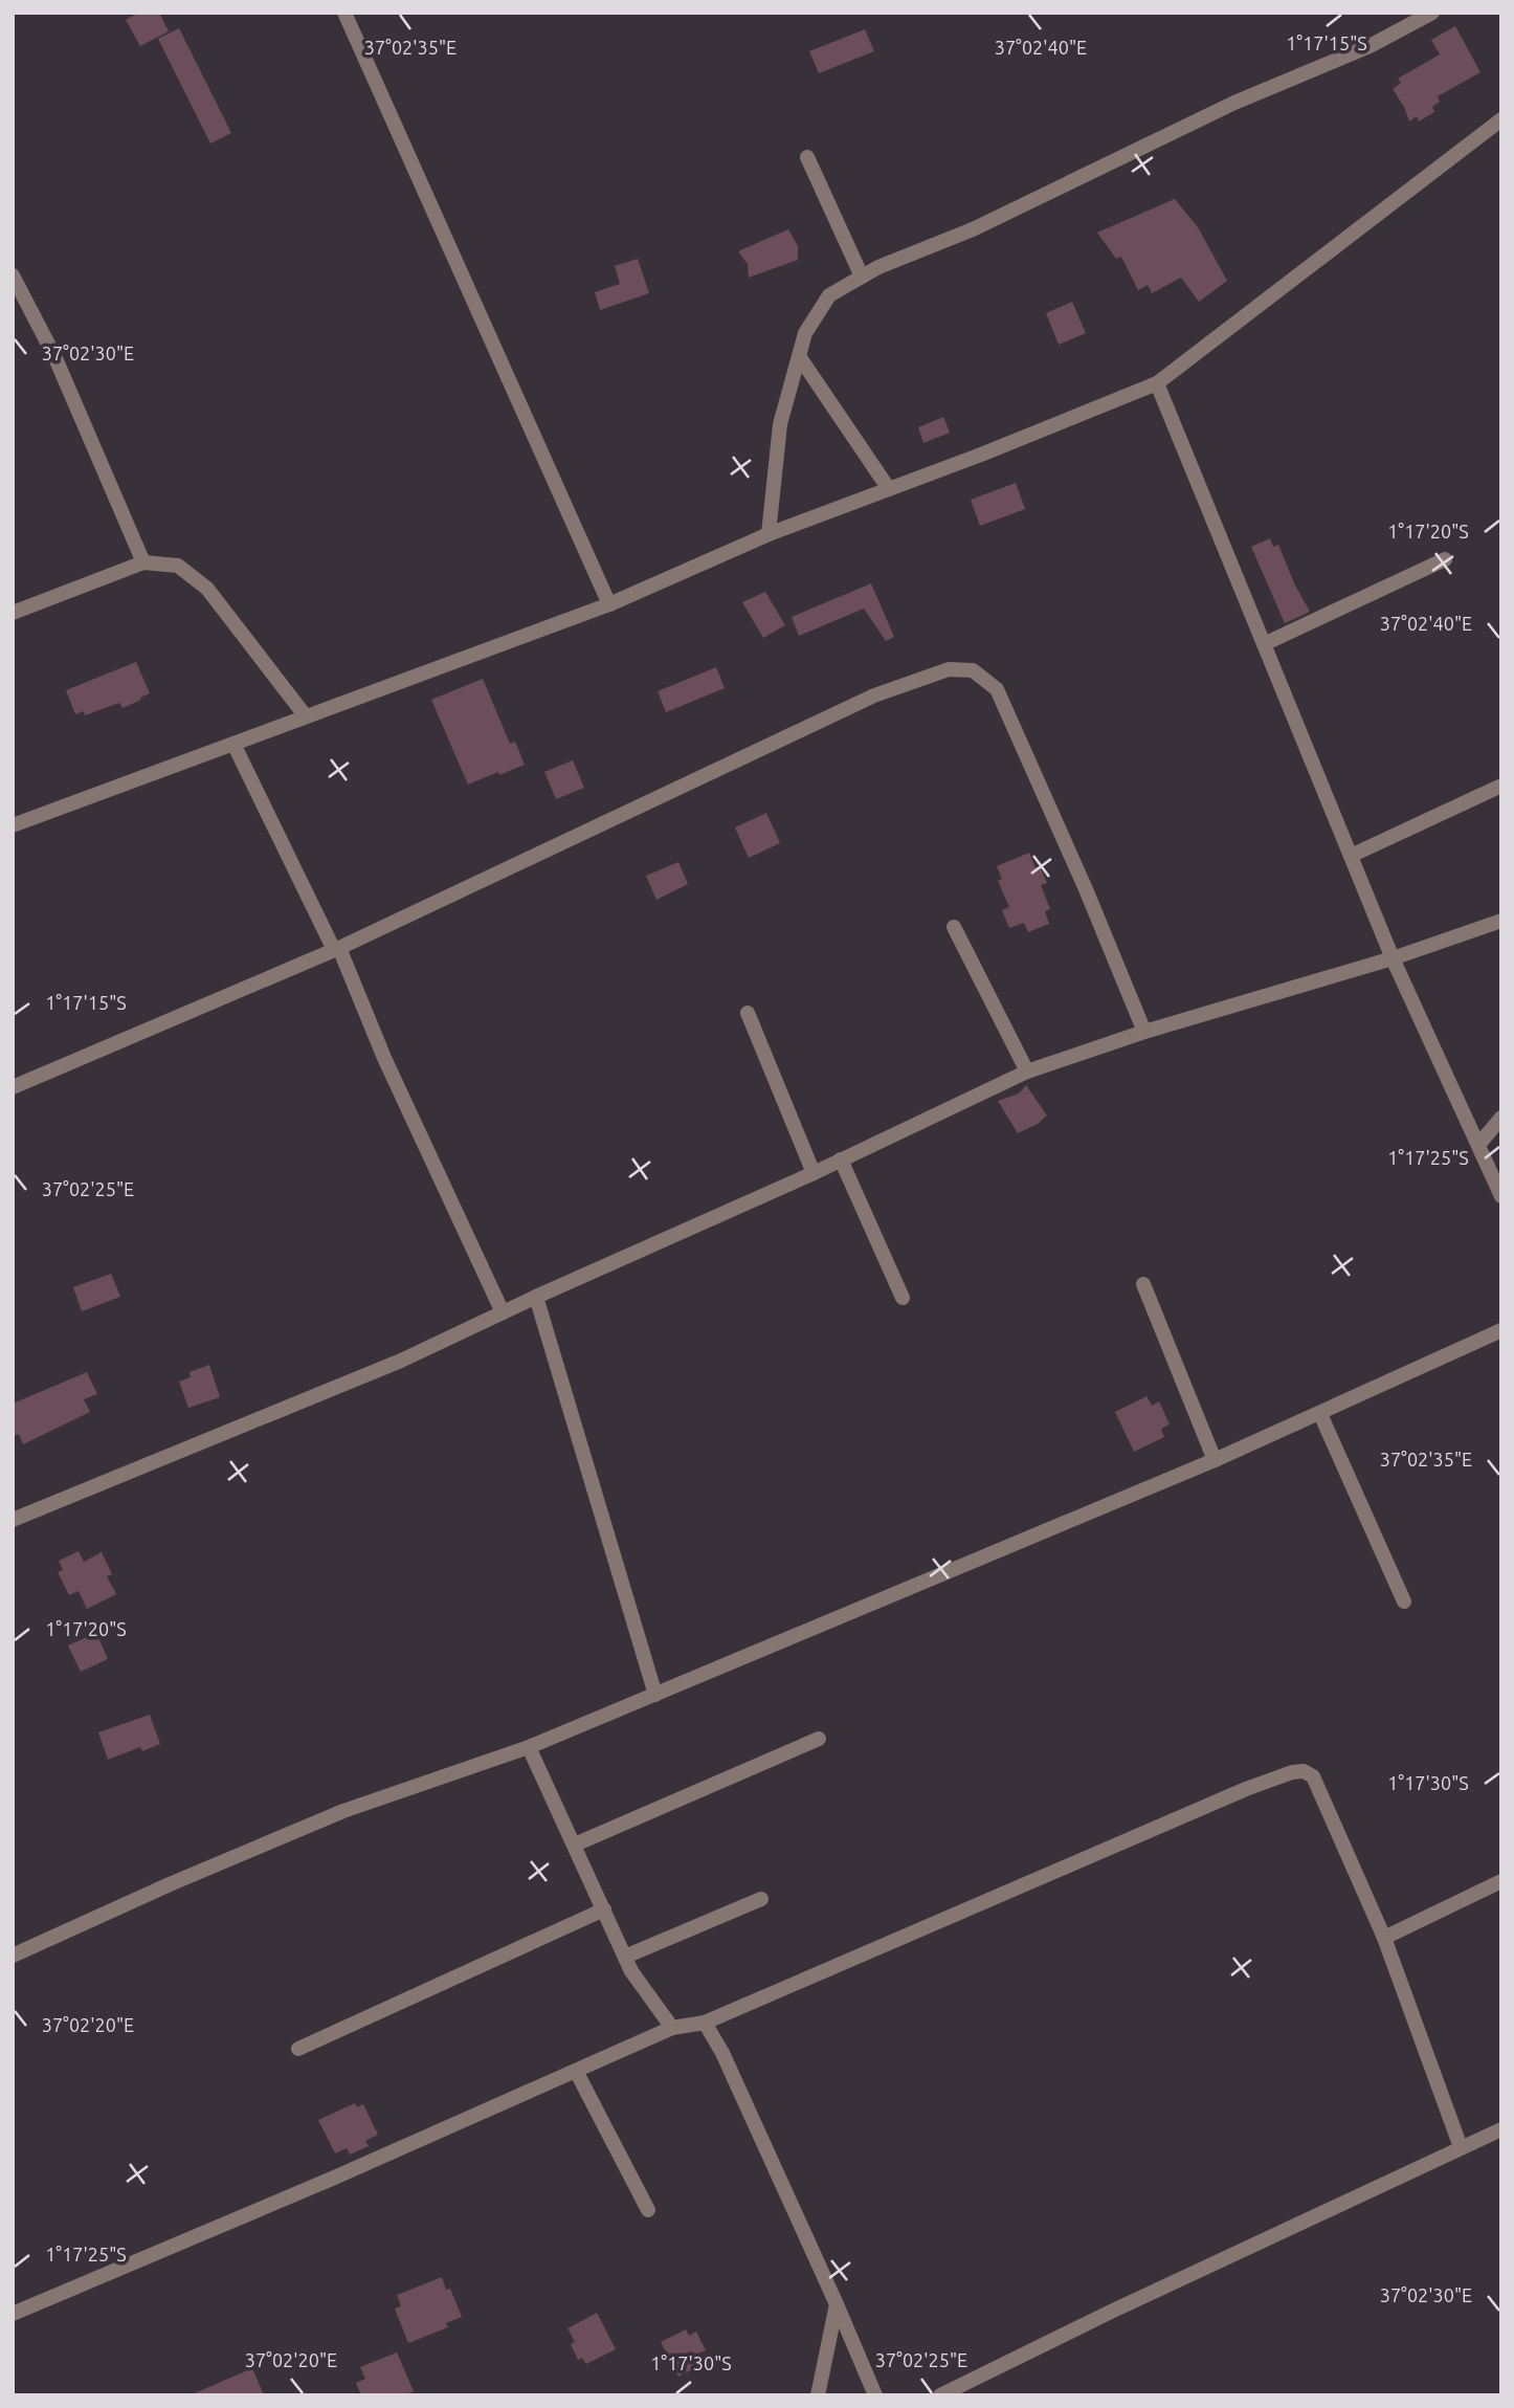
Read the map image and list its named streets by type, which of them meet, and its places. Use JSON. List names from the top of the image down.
{
  "coordinates": [
    "1°17'15\"S",
    "37°02'35\"E",
    "37°02'40\"E",
    "37°02'30\"E",
    "1°17'20\"S",
    "1°17'25\"S",
    "37°02'25\"E",
    "1°17'30\"S",
    "37°02'20\"E"
  ]
}
